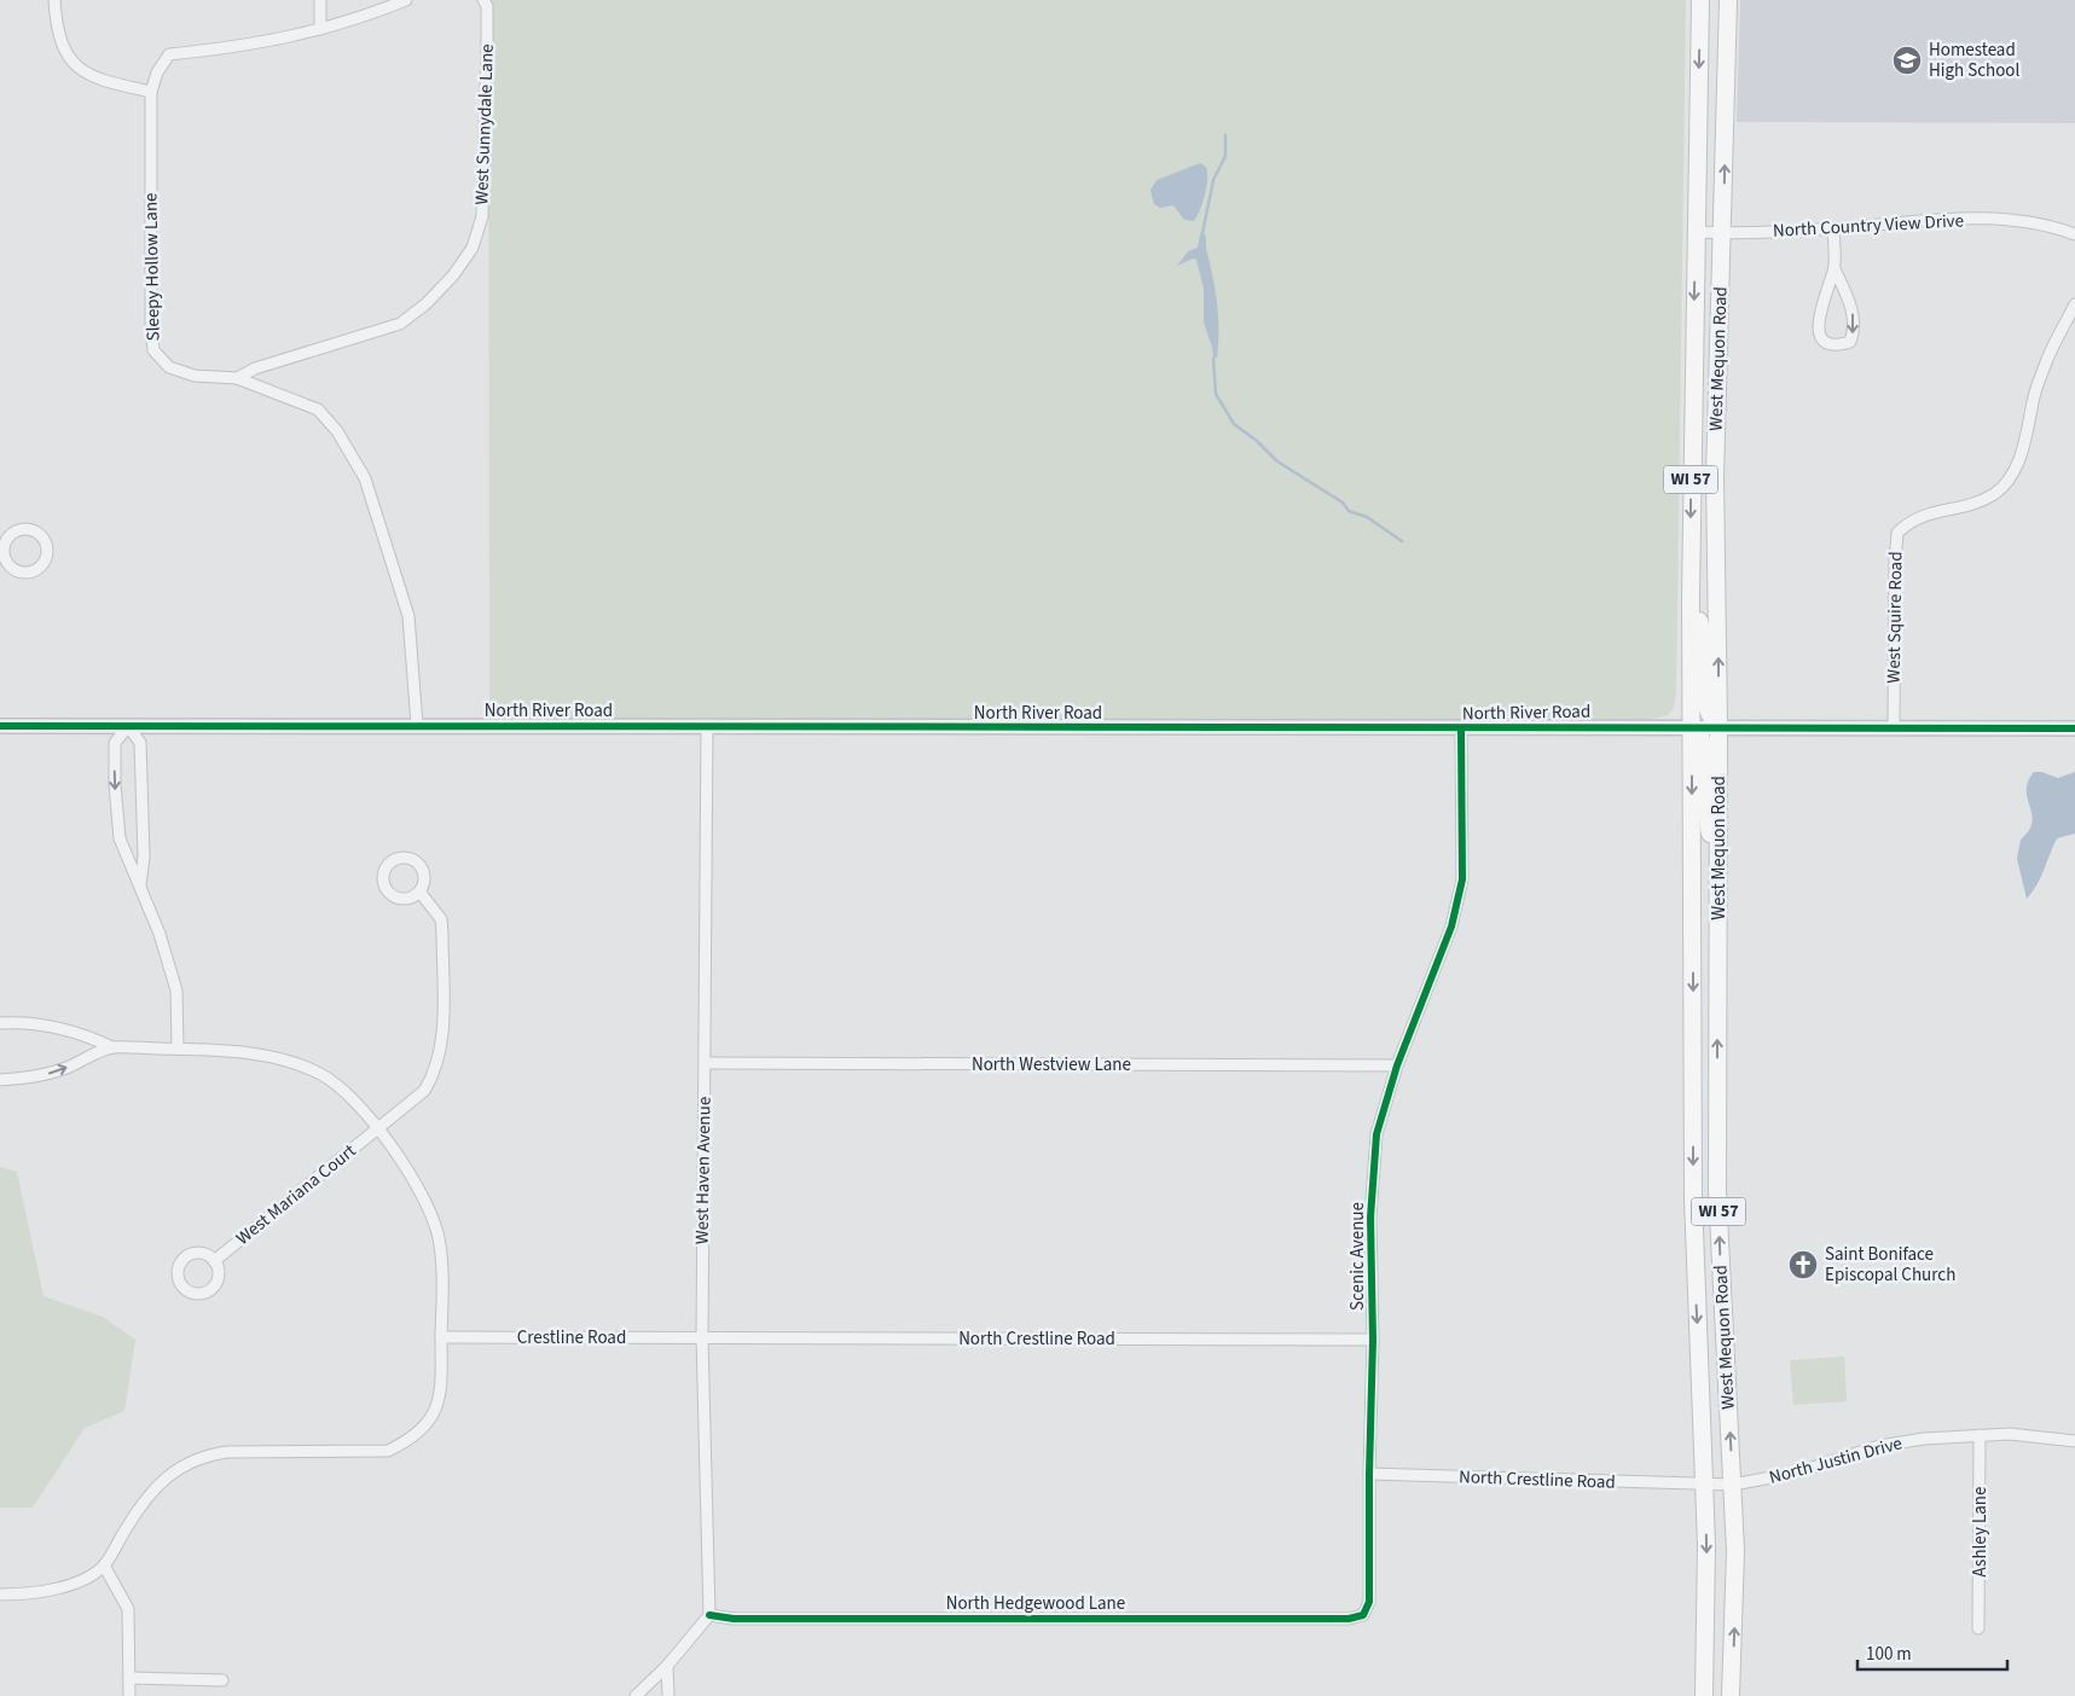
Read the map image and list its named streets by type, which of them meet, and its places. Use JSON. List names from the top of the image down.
{
  "streets": {
    "main road": ["West Mequon Road", "WI 57"],
    "street": [
      "West Sunnydale Lane",
      "North Country View Drive",
      "Sleepy Hollow Lane",
      "West Squire Road",
      "North River Road",
      "North Westview Lane",
      "West Haven Avenue",
      "West Mariana Court",
      "Scenic Avenue",
      "Crestline Road",
      "North Crestline Road",
      "North Justin Drive",
      "Ashley Lane",
      "North Hedgewood Lane"
    ]
  },
  "crossings": [
    ["West Sunnydale Lane", "Sleepy Hollow Lane"],
    ["North Country View Drive", "West Mequon Road"],
    ["West Mequon Road", "North River Road"],
    ["West Mequon Road", "North Crestline Road"],
    ["West Mequon Road", "North Justin Drive"],
    ["West Squire Road", "North River Road"],
    ["North River Road", "West Haven Avenue"],
    ["North River Road", "Scenic Avenue"],
    ["North Westview Lane", "West Haven Avenue"],
    ["North Westview Lane", "Scenic Avenue"],
    ["West Haven Avenue", "Crestline Road"],
    ["West Haven Avenue", "North Crestline Road"],
    ["West Haven Avenue", "North Hedgewood Lane"],
    ["Scenic Avenue", "North Crestline Road"],
    ["Scenic Avenue", "North Hedgewood Lane"],
    ["Crestline Road", "North Crestline Road"],
    ["North Crestline Road", "North Justin Drive"],
    ["North Justin Drive", "Ashley Lane"]
  ],
  "places": {
    "school or university": ["Homestead High School"],
    "church": ["Saint Boniface Episcopal Church"]
  },
  "scale_bar": "100 m"
}
